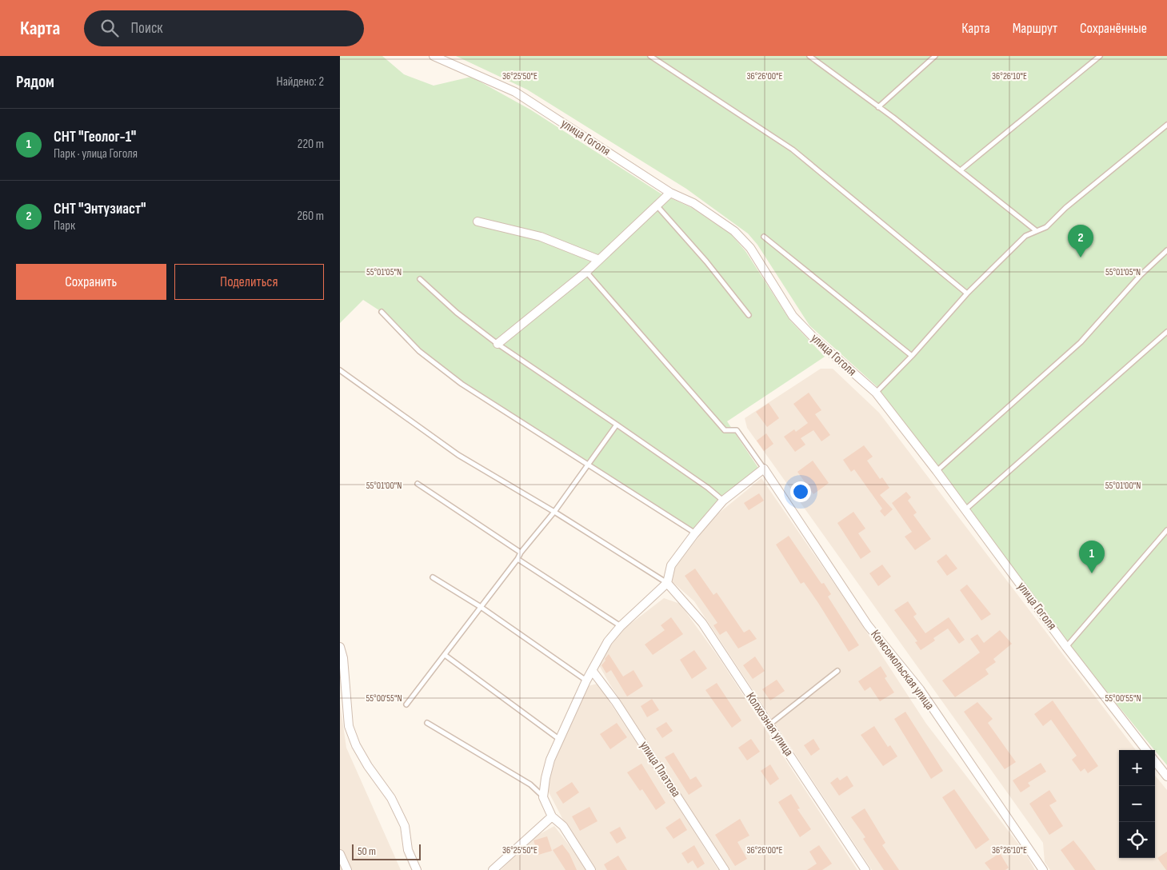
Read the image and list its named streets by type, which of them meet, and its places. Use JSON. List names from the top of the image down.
{
  "streets": {
    "street": [
      "улица Гоголя",
      "Комсомольская улица",
      "Колхозная улица",
      "улица Платова"
    ]
  },
  "scale_bar": "50 m",
  "page": {
    "header": "Карта",
    "search": "Поиск",
    "nav": ["Карта", "Маршрут", "Сохранённые"],
    "heading": ["Рядом", "Найдено: 2"],
    "list": [
      {
        "mark": "1",
        "name": "СНТ \"Геолог-1\"",
        "note": "Парк · улица Гоголя",
        "value": "220 m"
      },
      {
        "mark": "2",
        "name": "СНТ \"Энтузиаст\"",
        "note": "Парк",
        "value": "260 m"
      }
    ],
    "pins": ["2", "1"],
    "buttons": ["Сохранить", "Поделиться"],
    "map_buttons": ["+", "−"],
    "scale": "50 m"
  },
  "coordinates": [
    "36°25'50\"E",
    "36°26'00\"E",
    "36°26'10\"E",
    "55°01'05\"N",
    "55°01'00\"N",
    "55°00'55\"N"
  ]
}
